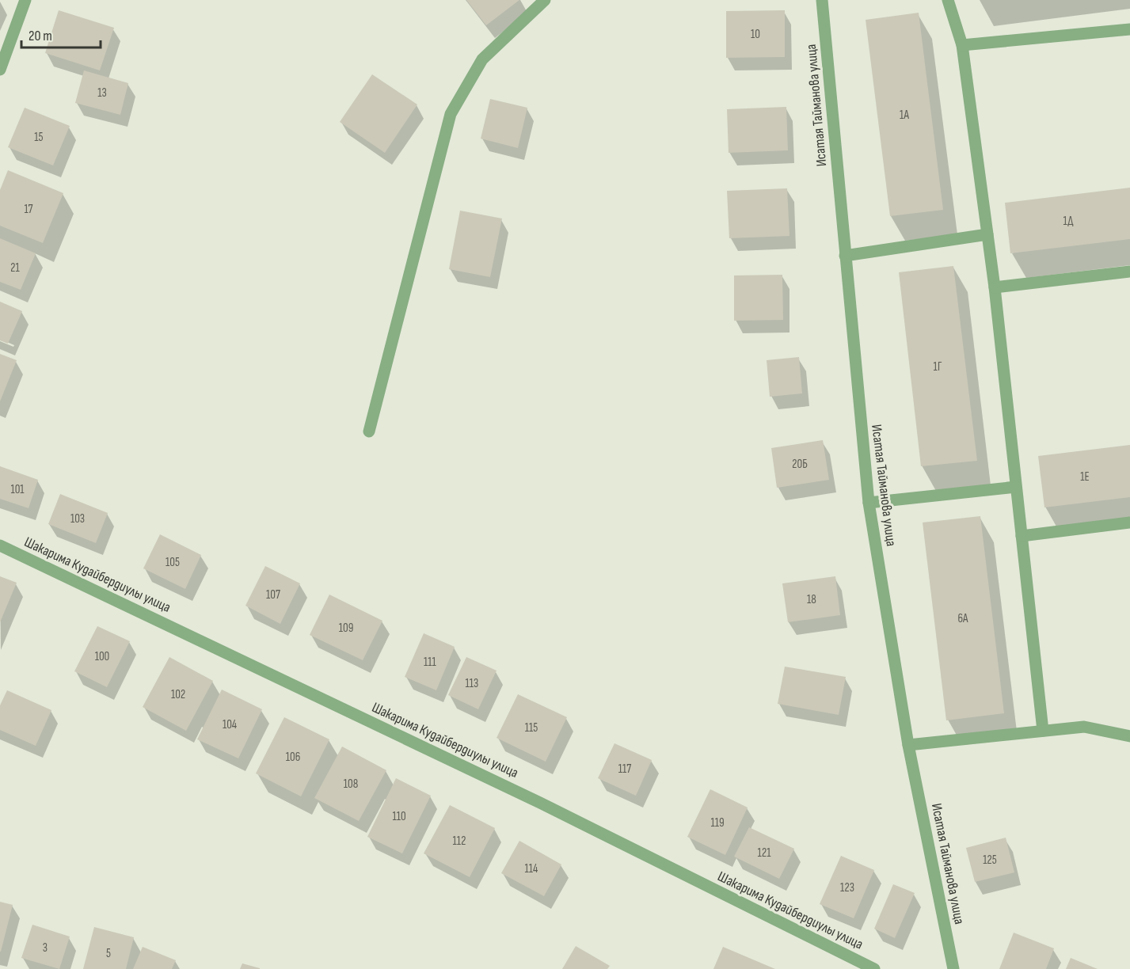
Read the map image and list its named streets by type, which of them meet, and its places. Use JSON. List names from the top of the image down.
{
  "streets": {
    "street": ["Исатая Тайманова улица", "Шакарима Кудайбердиулы улица"]
  },
  "house_numbers": [
    "10",
    "13",
    "1А",
    "15",
    "17",
    "1Д",
    "21",
    "1Г",
    "20Б",
    "1Е",
    "101",
    "103",
    "105",
    "107",
    "18",
    "6А",
    "109",
    "100",
    "111",
    "113",
    "102",
    "104",
    "115",
    "106",
    "117",
    "108",
    "110",
    "119",
    "112",
    "121",
    "125",
    "114",
    "123",
    "3",
    "5"
  ],
  "scale_bar": "20 m"
}
